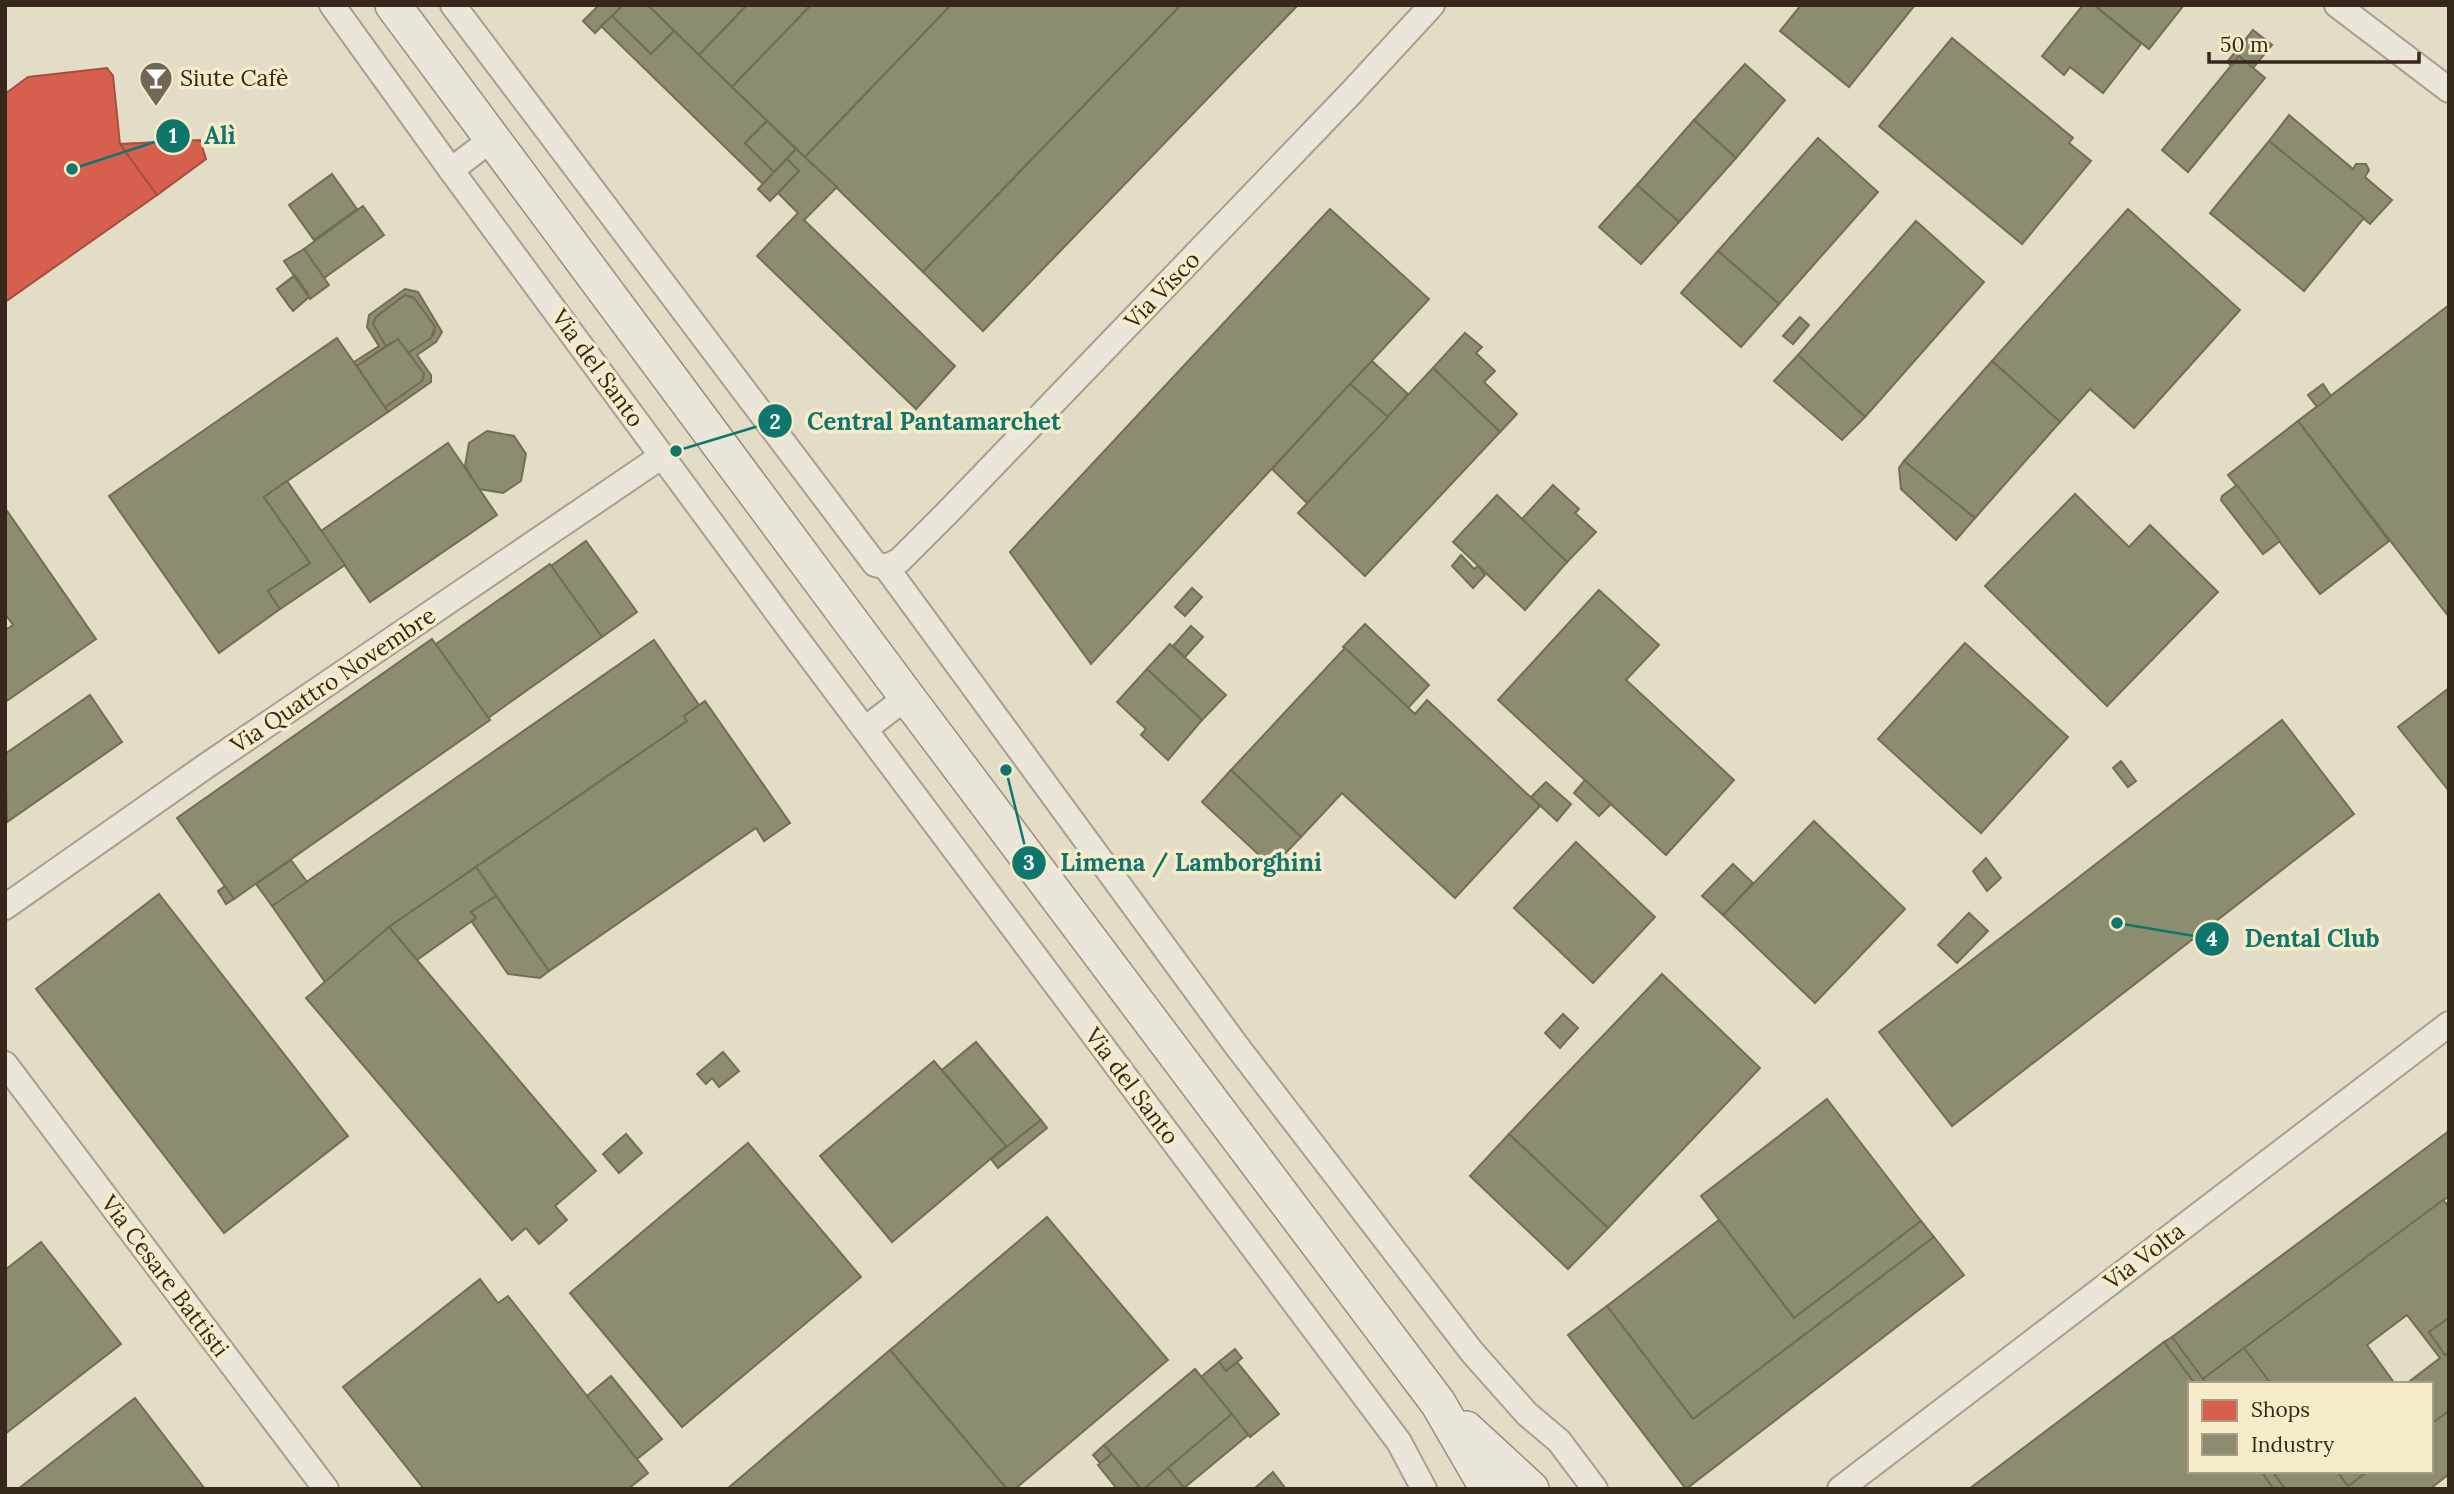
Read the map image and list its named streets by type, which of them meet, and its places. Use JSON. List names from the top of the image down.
{
  "streets": {
    "street": [
      "Via Visco",
      "Via del Santo",
      "Via Quattro Novembre",
      "Via Volta",
      "Via Cesare Battisti"
    ]
  },
  "crossings": [
    ["Via del Santo", "Via Quattro Novembre"]
  ],
  "places": {
    "bar": ["Siute Cafè"],
    "other": [
      "Alì",
      "Central Pantamarchet",
      "Limena / Lamborghini",
      "Dental Club"
    ]
  },
  "legend": ["Shops", "Industry"],
  "scale_bar": "50 m"
}
